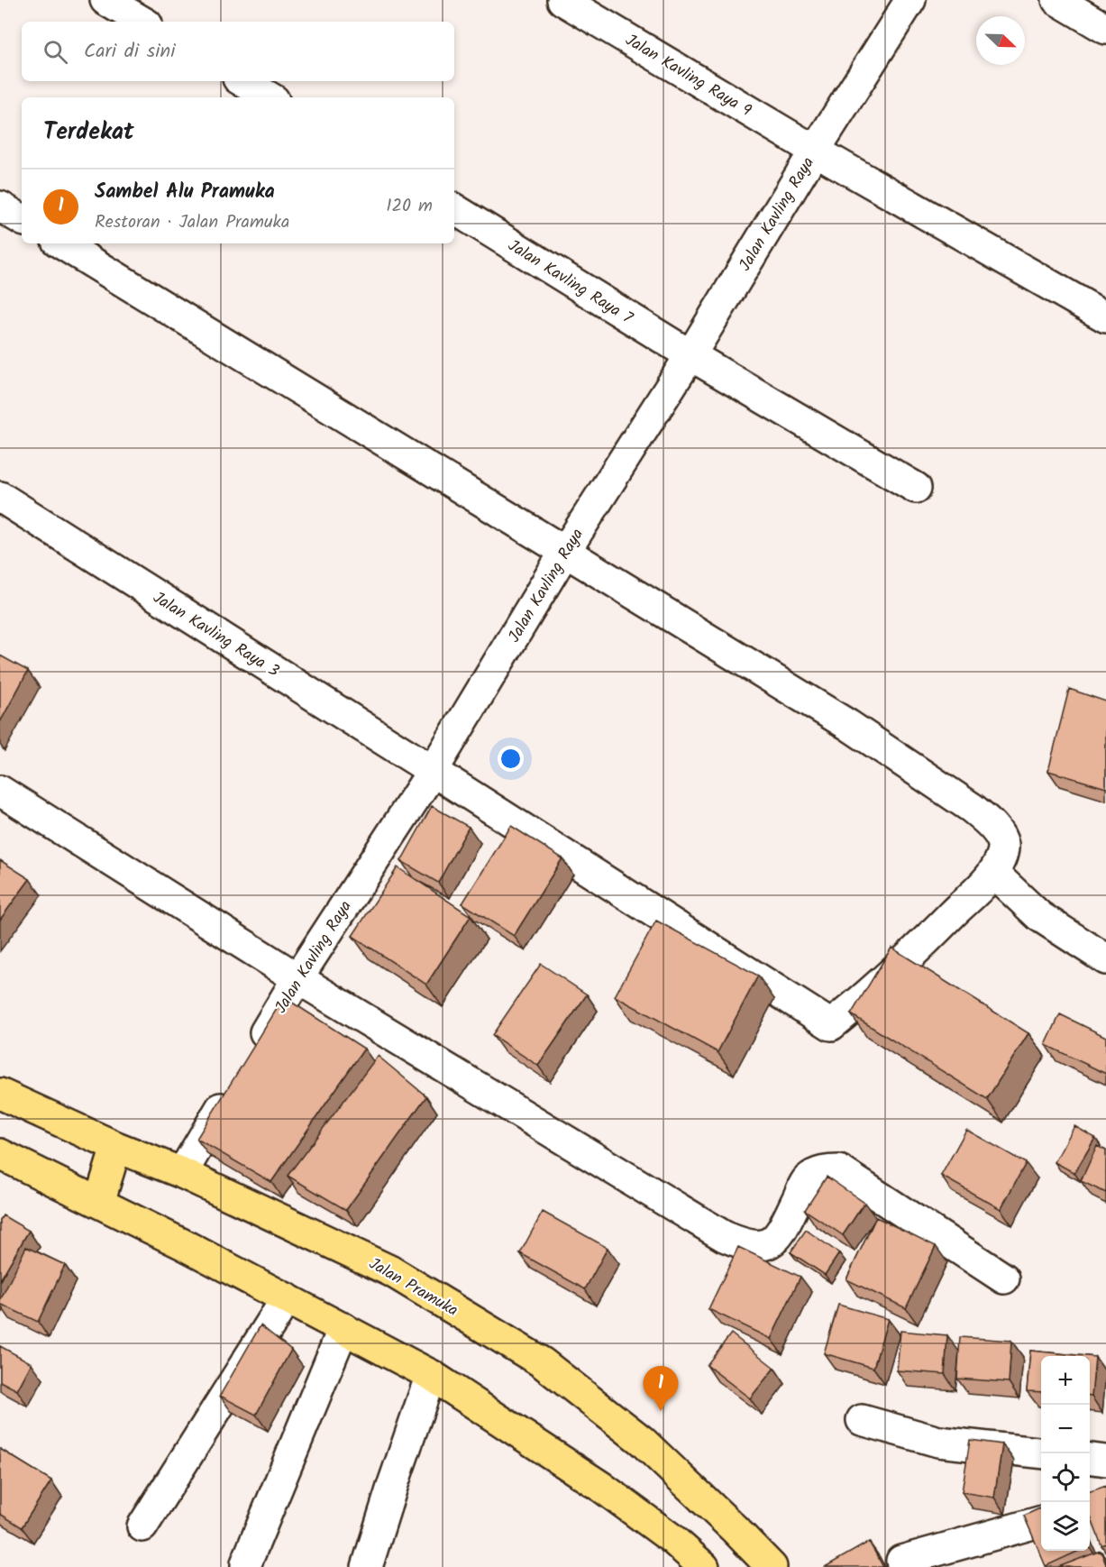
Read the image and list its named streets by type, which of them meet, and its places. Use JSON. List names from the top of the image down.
{
  "streets": {
    "main road": ["Jalan Pramuka"],
    "street": [
      "Jalan Kavling Raya 9",
      "Jalan Kavling Raya",
      "Jalan Kavling Raya 7",
      "Jalan Kavling Raya 3"
    ]
  },
  "crossings": [
    ["Jalan Kavling Raya 9", "Jalan Kavling Raya"],
    ["Jalan Kavling Raya", "Jalan Kavling Raya 7"],
    ["Jalan Kavling Raya", "Jalan Kavling Raya 3"]
  ],
  "north": "bottom right",
  "page": {
    "search": "Cari di sini",
    "heading": "Terdekat",
    "list": [
      {
        "mark": "1",
        "name": "Sambel Alu Pramuka",
        "note": "Restoran · Jalan Pramuka",
        "value": "120 m"
      }
    ],
    "map_buttons": ["+", "−"],
    "pins": "1"
  }
}
